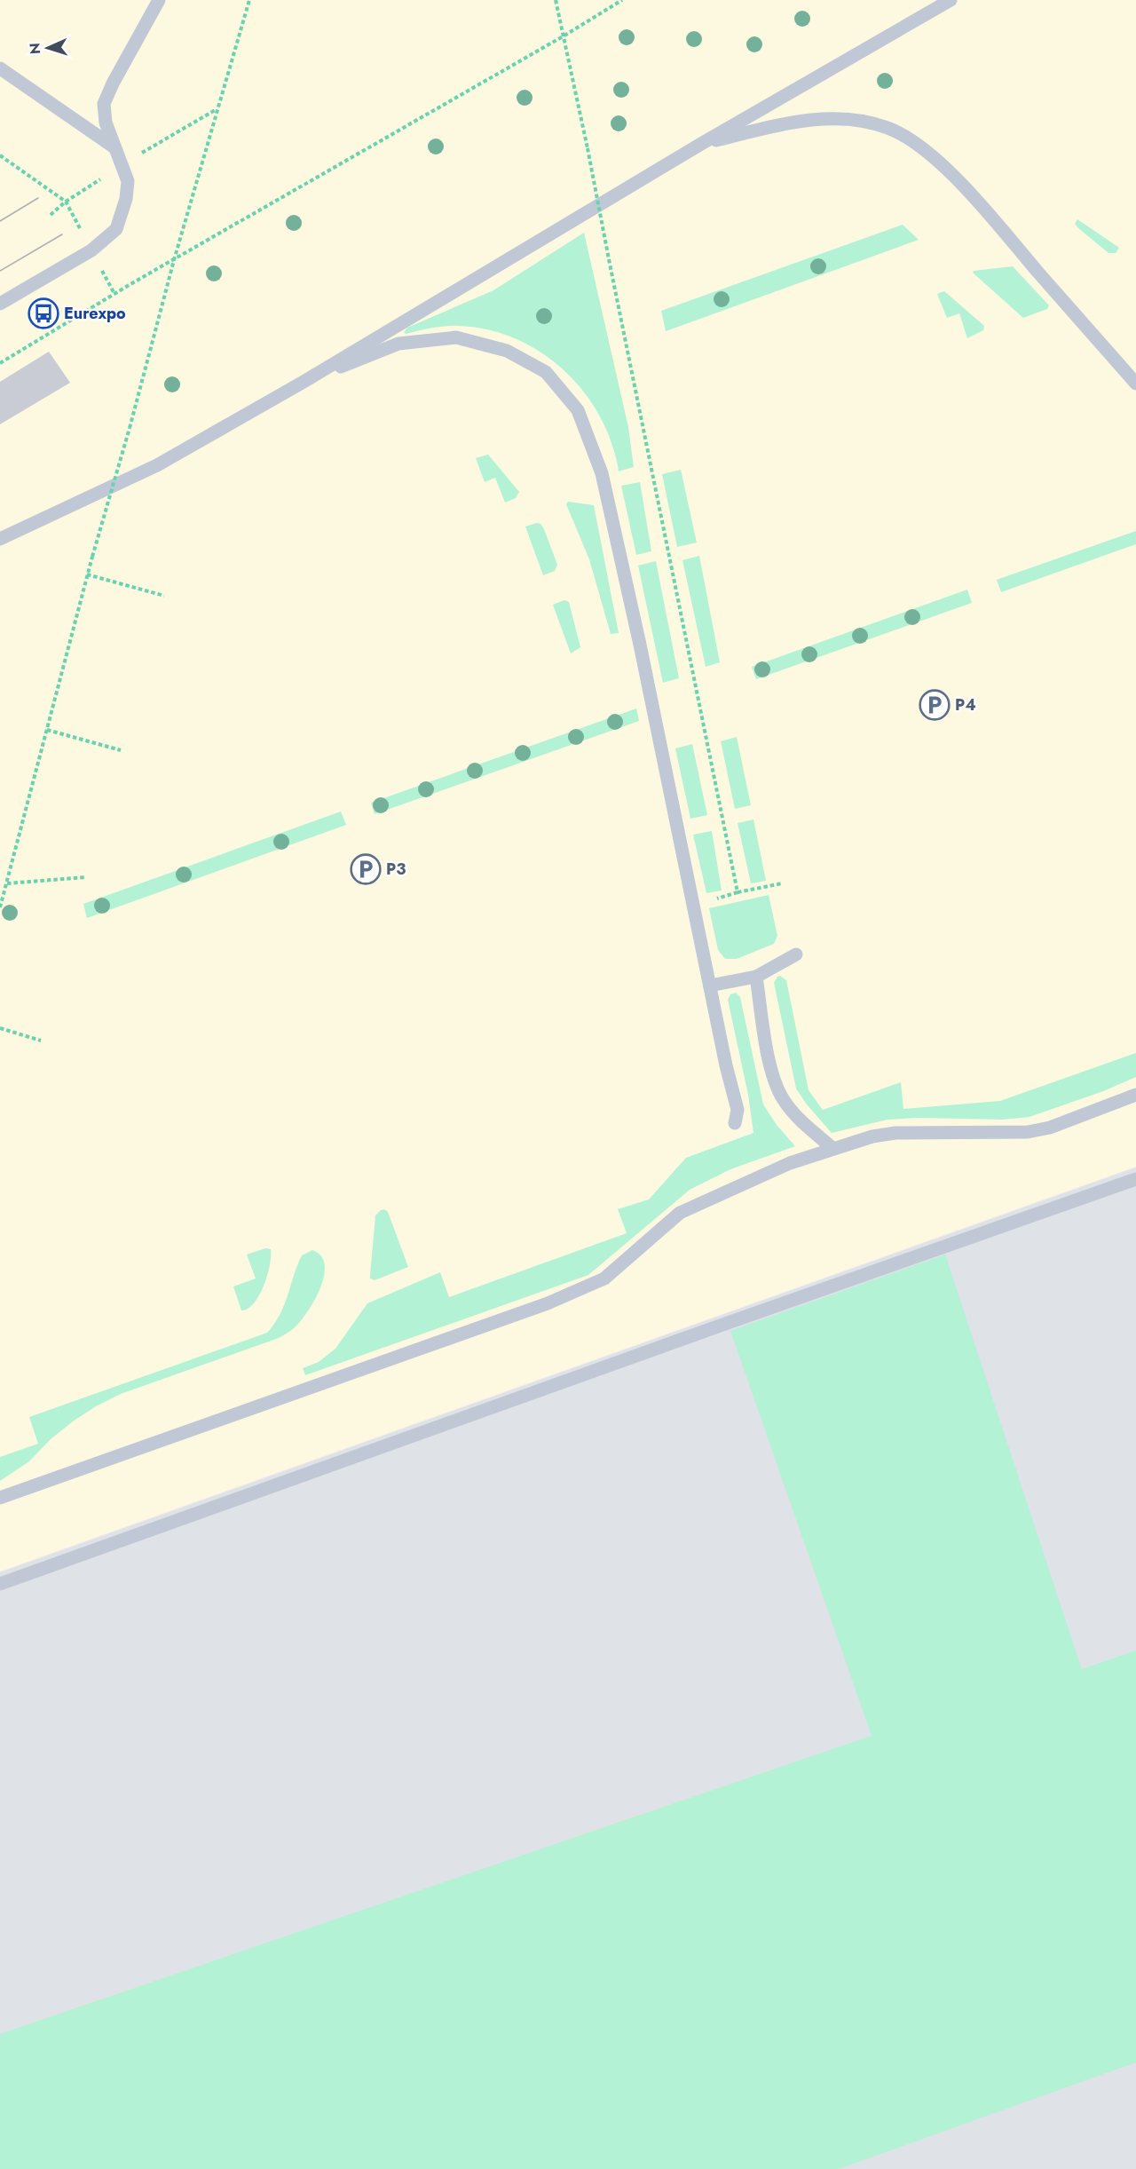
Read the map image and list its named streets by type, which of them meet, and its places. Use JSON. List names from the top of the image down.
{
  "places": {
    "bus stop": ["Eurexpo"],
    "parking": ["P4", "P3"]
  },
  "north": "left"
}
